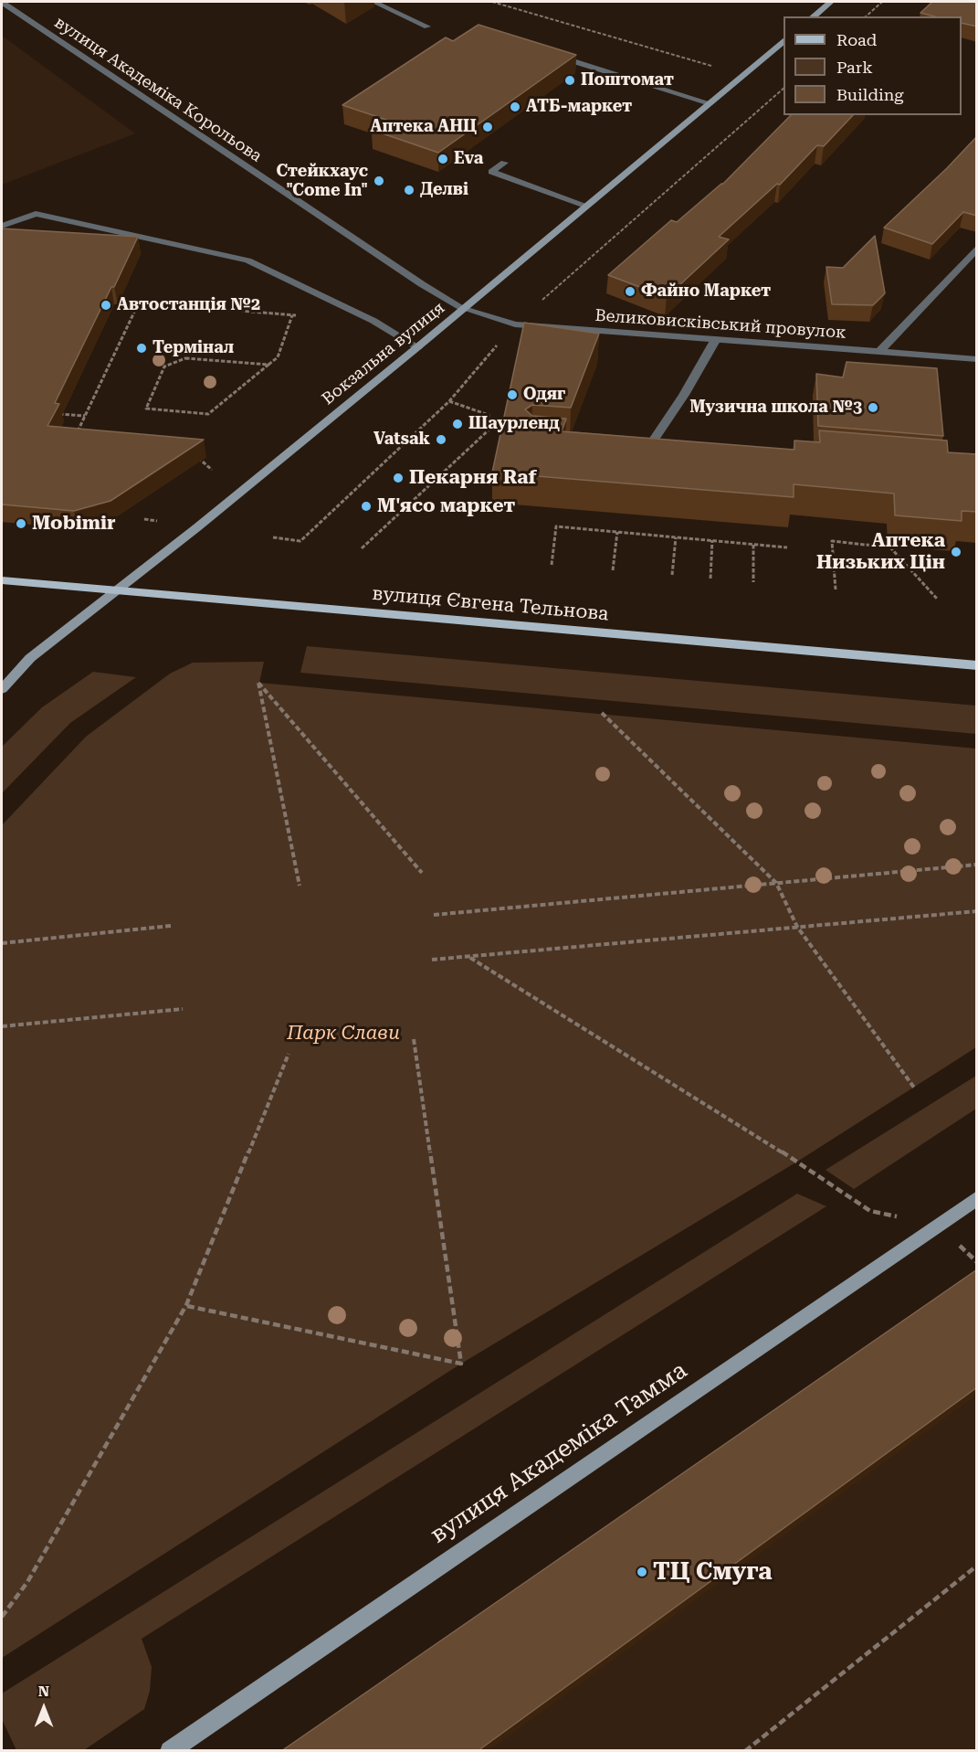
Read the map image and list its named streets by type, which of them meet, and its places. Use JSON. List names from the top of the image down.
{
  "streets": {
    "main road": ["Вокзальна вулиця", "вулиця Євгена Тельнова", "вулиця Академіка Тамма"],
    "street": ["вулиця Академіка Корольова", "Великовисківський провулок"]
  },
  "crossings": [
    ["вулиця Академіка Корольова", "Великовисківський провулок"],
    ["вулиця Академіка Корольова", "Вокзальна вулиця"],
    ["Великовисківський провулок", "Вокзальна вулиця"],
    ["Вокзальна вулиця", "вулиця Євгена Тельнова"]
  ],
  "parks": ["Парк Слави"],
  "places": [
    "Поштомат",
    "АТБ-маркет",
    "Аптека АНЦ",
    "Eva",
    "Стейкхаус \"Come In\"",
    "Делві",
    "Файно Маркет",
    "Автостанція №2",
    "Термінал",
    "Одяг",
    "Музична школа №3",
    "Шаурленд",
    "Vatsak",
    "Пекарня Raf",
    "М'ясо маркет",
    "Mobimir",
    "Аптека Низьких Цін",
    "ТЦ Смуга"
  ],
  "legend": ["Road", "Park", "Building"],
  "north": "top"
}
